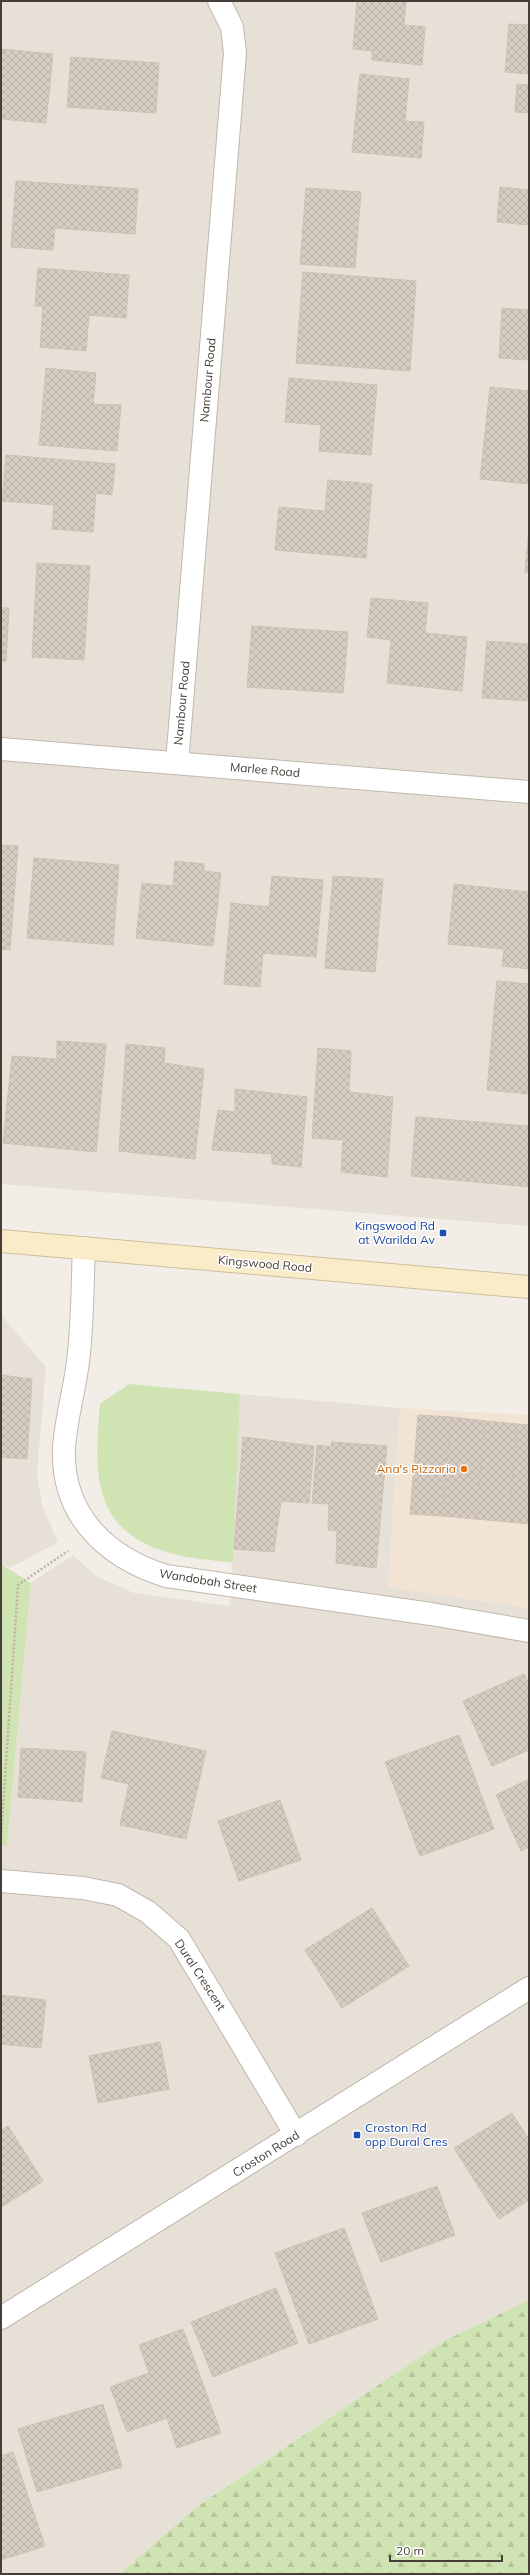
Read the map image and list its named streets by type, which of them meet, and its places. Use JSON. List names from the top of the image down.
{
  "streets": {
    "street": [
      "Nambour Road",
      "Marlee Road",
      "Kingswood Road",
      "Wandobah Street",
      "Dural Crescent",
      "Croston Road"
    ]
  },
  "crossings": [
    ["Nambour Road", "Marlee Road"],
    ["Kingswood Road", "Wandobah Street"],
    ["Dural Crescent", "Croston Road"]
  ],
  "places": {
    "transit": ["Kingswood Rd at Warilda Av", "Croston Rd opp Dural Cres"],
    "other": ["Ana's Pizzaria"]
  },
  "scale_bar": "20 m"
}
